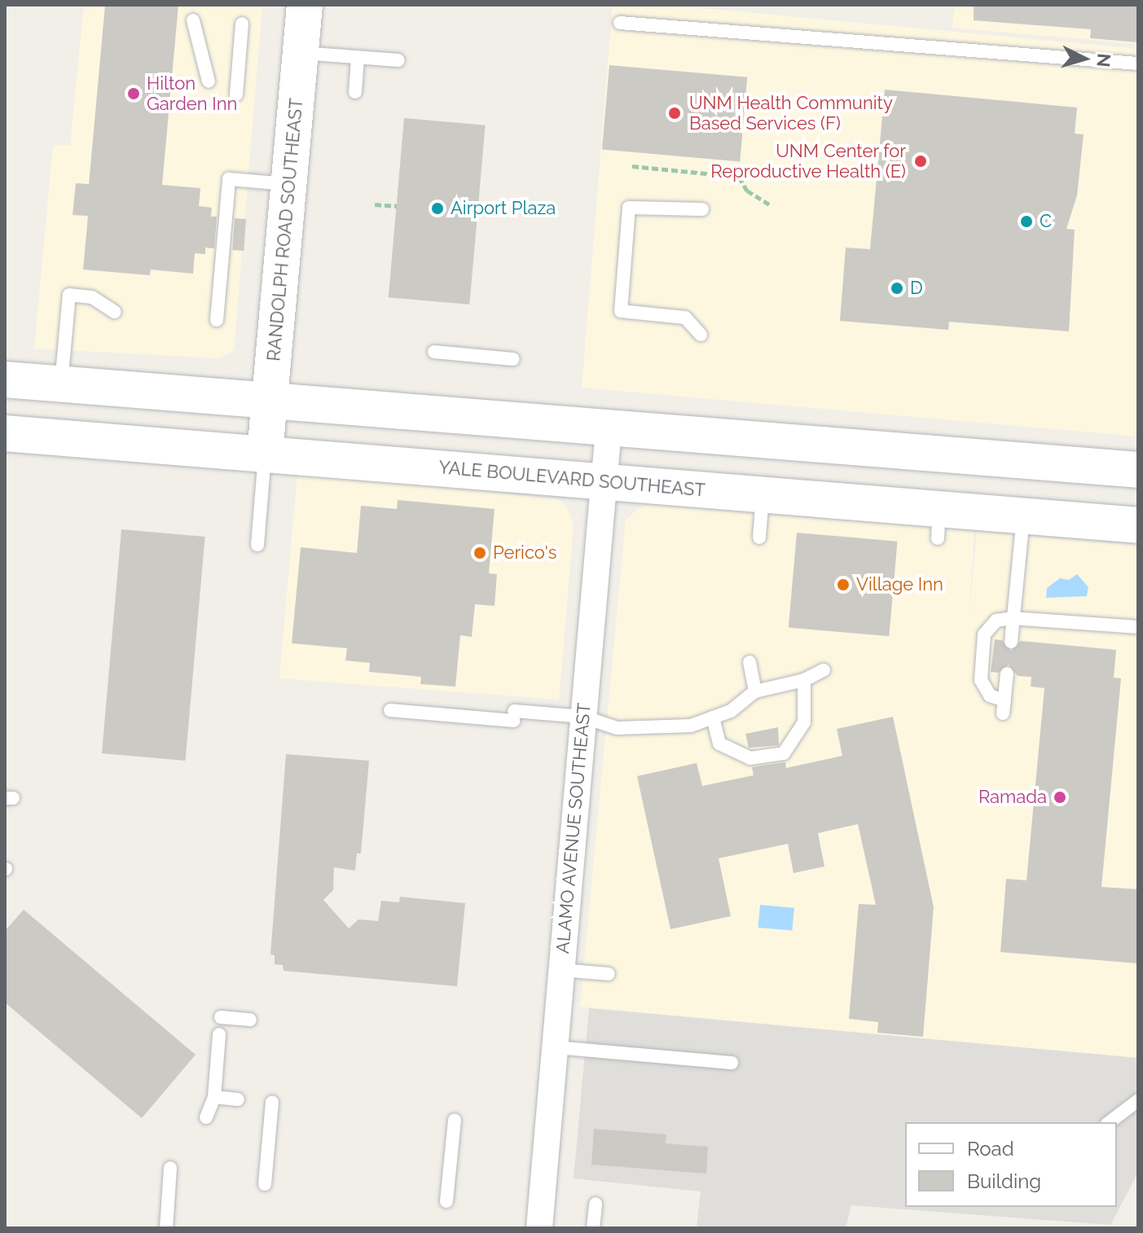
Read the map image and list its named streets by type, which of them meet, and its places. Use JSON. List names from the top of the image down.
{
  "streets": {
    "main road": ["RANDOLPH ROAD SOUTHEAST", "YALE BOULEVARD SOUTHEAST"],
    "street": ["ALAMO AVENUE SOUTHEAST"]
  },
  "crossings": [
    ["RANDOLPH ROAD SOUTHEAST", "YALE BOULEVARD SOUTHEAST"],
    ["YALE BOULEVARD SOUTHEAST", "ALAMO AVENUE SOUTHEAST"]
  ],
  "places": [
    "Hilton Garden Inn",
    "UNM Health Community Based Services (F)",
    "UNM Center for Reproductive Health (E)",
    "Airport Plaza",
    "C",
    "D",
    "Perico's",
    "Village Inn",
    "Ramada"
  ],
  "legend": ["Road", "Building"],
  "north": "right"
}
